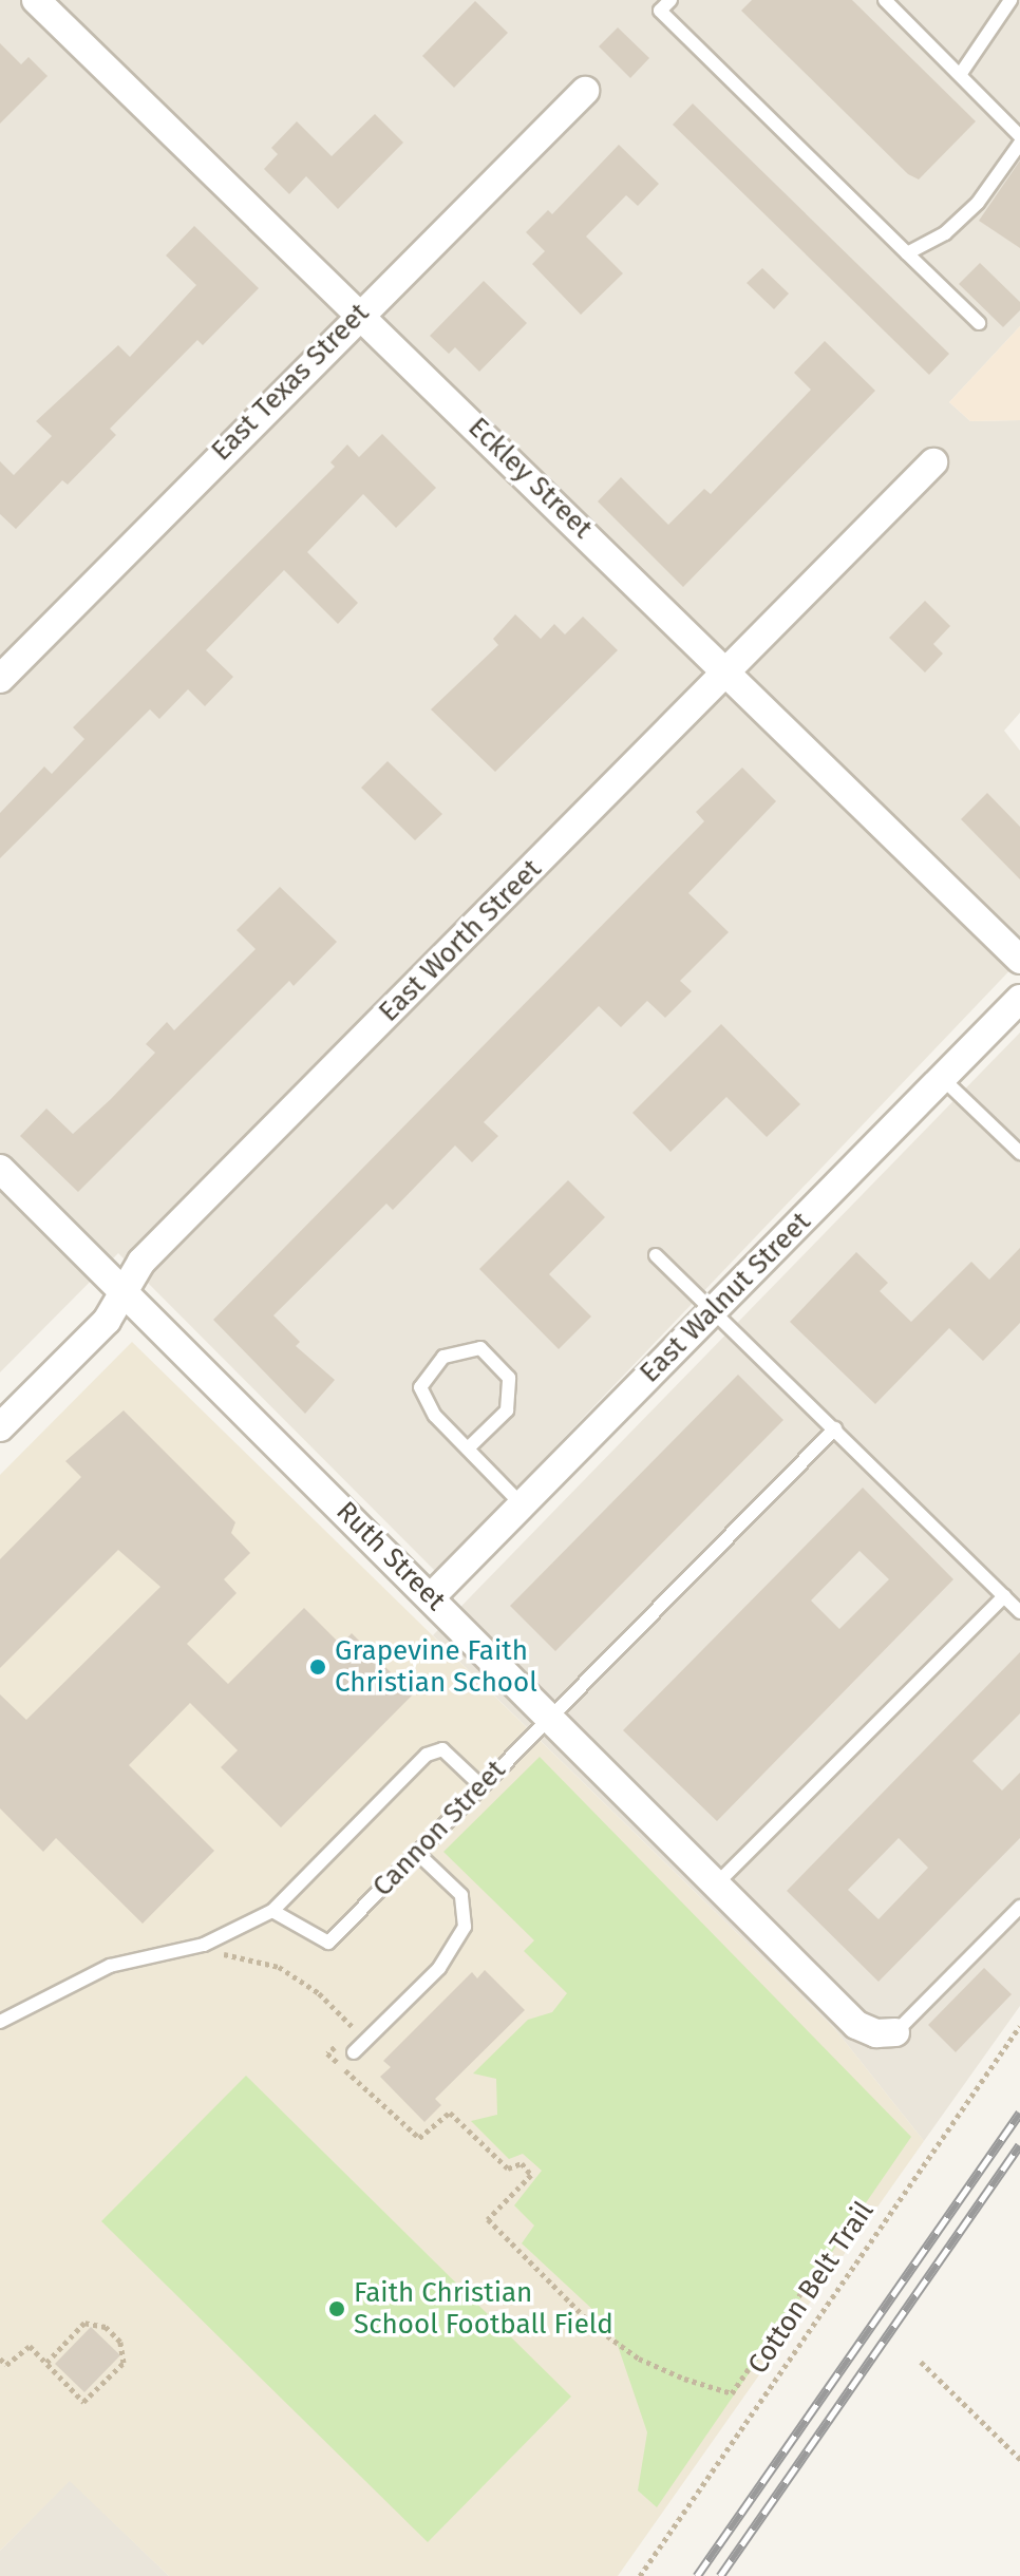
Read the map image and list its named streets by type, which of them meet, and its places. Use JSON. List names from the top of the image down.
{
  "streets": {
    "street": [
      "East Texas Street",
      "Eckley Street",
      "East Worth Street",
      "East Walnut Street",
      "Ruth Street"
    ],
    "lane": ["Cannon Street"],
    "path": ["Cotton Belt Trail"]
  },
  "crossings": [
    ["East Texas Street", "Eckley Street"],
    ["Eckley Street", "East Worth Street"],
    ["East Worth Street", "Ruth Street"],
    ["East Walnut Street", "Ruth Street"],
    ["Ruth Street", "Cannon Street"]
  ],
  "places": ["Grapevine Faith Christian School", "Faith Christian School Football Field"]
}
